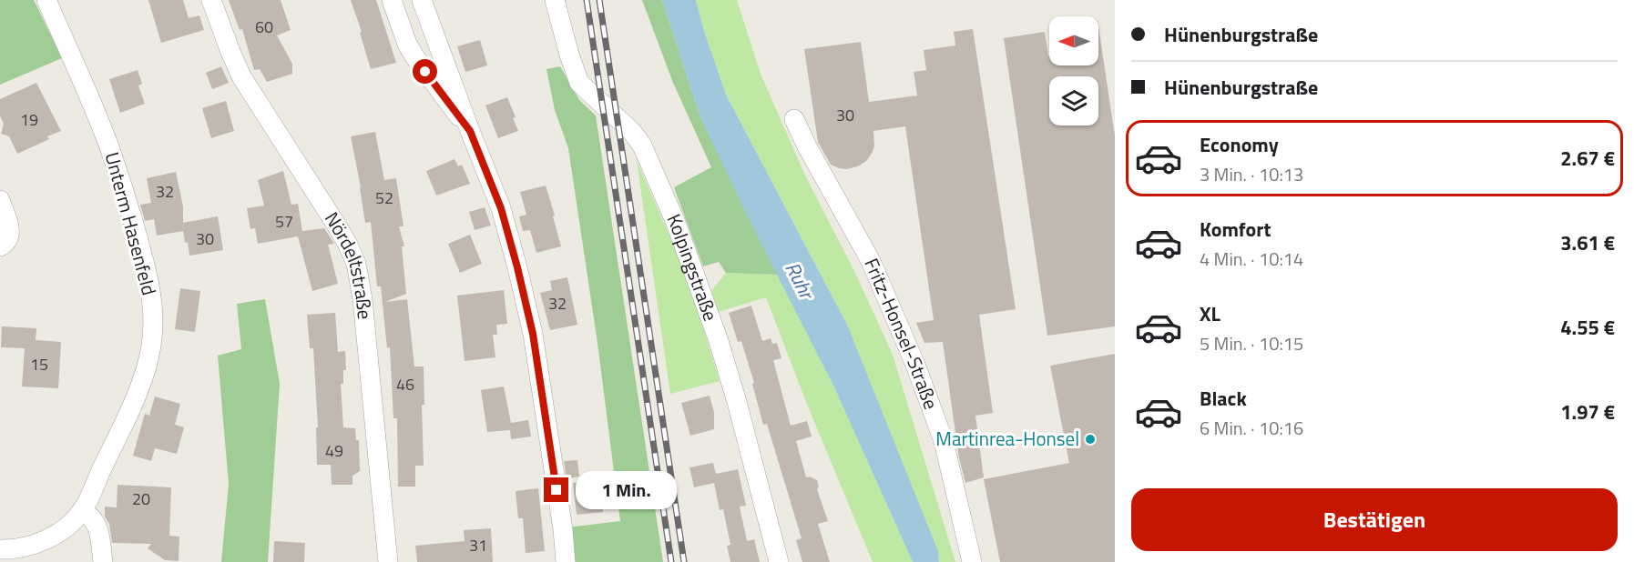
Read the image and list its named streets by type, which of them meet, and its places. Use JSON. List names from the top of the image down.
{
  "streets": {
    "street": [
      "Unterm Hasenfeld",
      "Nördeltstraße",
      "Kolpingstraße",
      "Fritz-Honsel-Straße"
    ]
  },
  "water": ["Ruhr"],
  "places": ["Martinrea-Honsel"],
  "house_numbers": [
    "60",
    "30",
    "19",
    "32",
    "52",
    "57",
    "30",
    "32",
    "15",
    "46",
    "49",
    "20",
    "31"
  ],
  "north": "left",
  "page": {
    "banner": ["Hünenburgstraße", "Hünenburgstraße"],
    "list": [
      {
        "name": "Economy",
        "note": "3 Min. · 10:13",
        "value": "2.67 €"
      },
      {
        "name": "Komfort",
        "note": "4 Min. · 10:14",
        "value": "3.61 €"
      },
      {
        "name": "XL",
        "note": "5 Min. · 10:15",
        "value": "4.55 €"
      },
      {
        "name": "Black",
        "note": "6 Min. · 10:16",
        "value": "1.97 €"
      }
    ],
    "bubble": "1 Min.",
    "buttons": "Bestätigen"
  }
}
